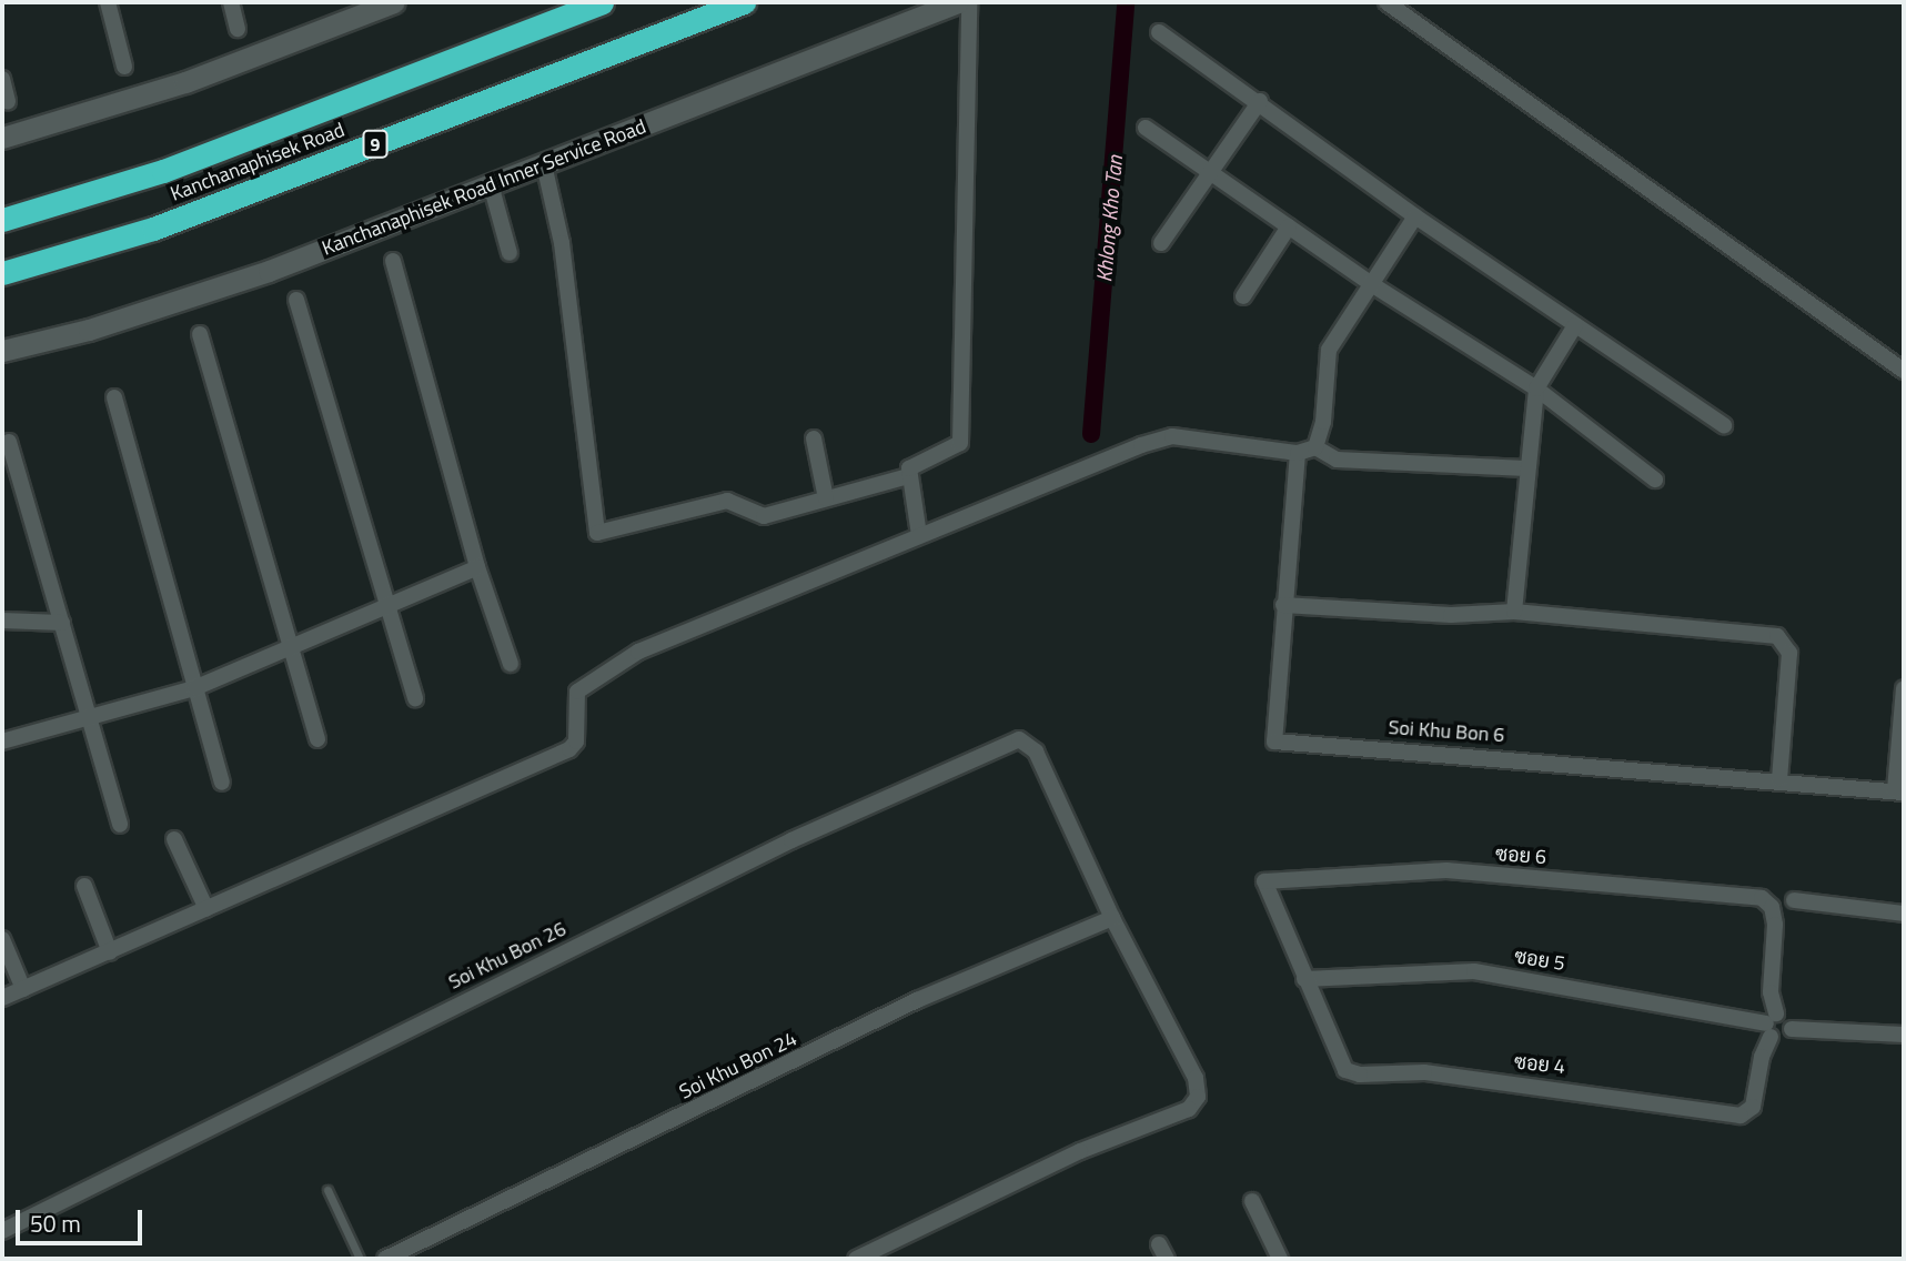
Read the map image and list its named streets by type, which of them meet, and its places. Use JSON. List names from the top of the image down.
{
  "streets": {
    "highway": ["9", "Kanchanaphisek Road"],
    "main road": ["Kanchanaphisek Road Inner Service Road"],
    "street": [
      "Soi Khu Bon 6",
      "ซอย 6",
      "Soi Khu Bon 26",
      "ซอย 5",
      "ซอย 4",
      "Soi Khu Bon 24"
    ]
  },
  "crossings": [
    ["ซอย 6", "ซอย 5"],
    ["ซอย 6", "ซอย 4"],
    ["Soi Khu Bon 26", "Soi Khu Bon 24"],
    ["ซอย 5", "ซอย 4"]
  ],
  "water": ["Khlong Kho Tan"],
  "scale_bar": "50 m"
}
